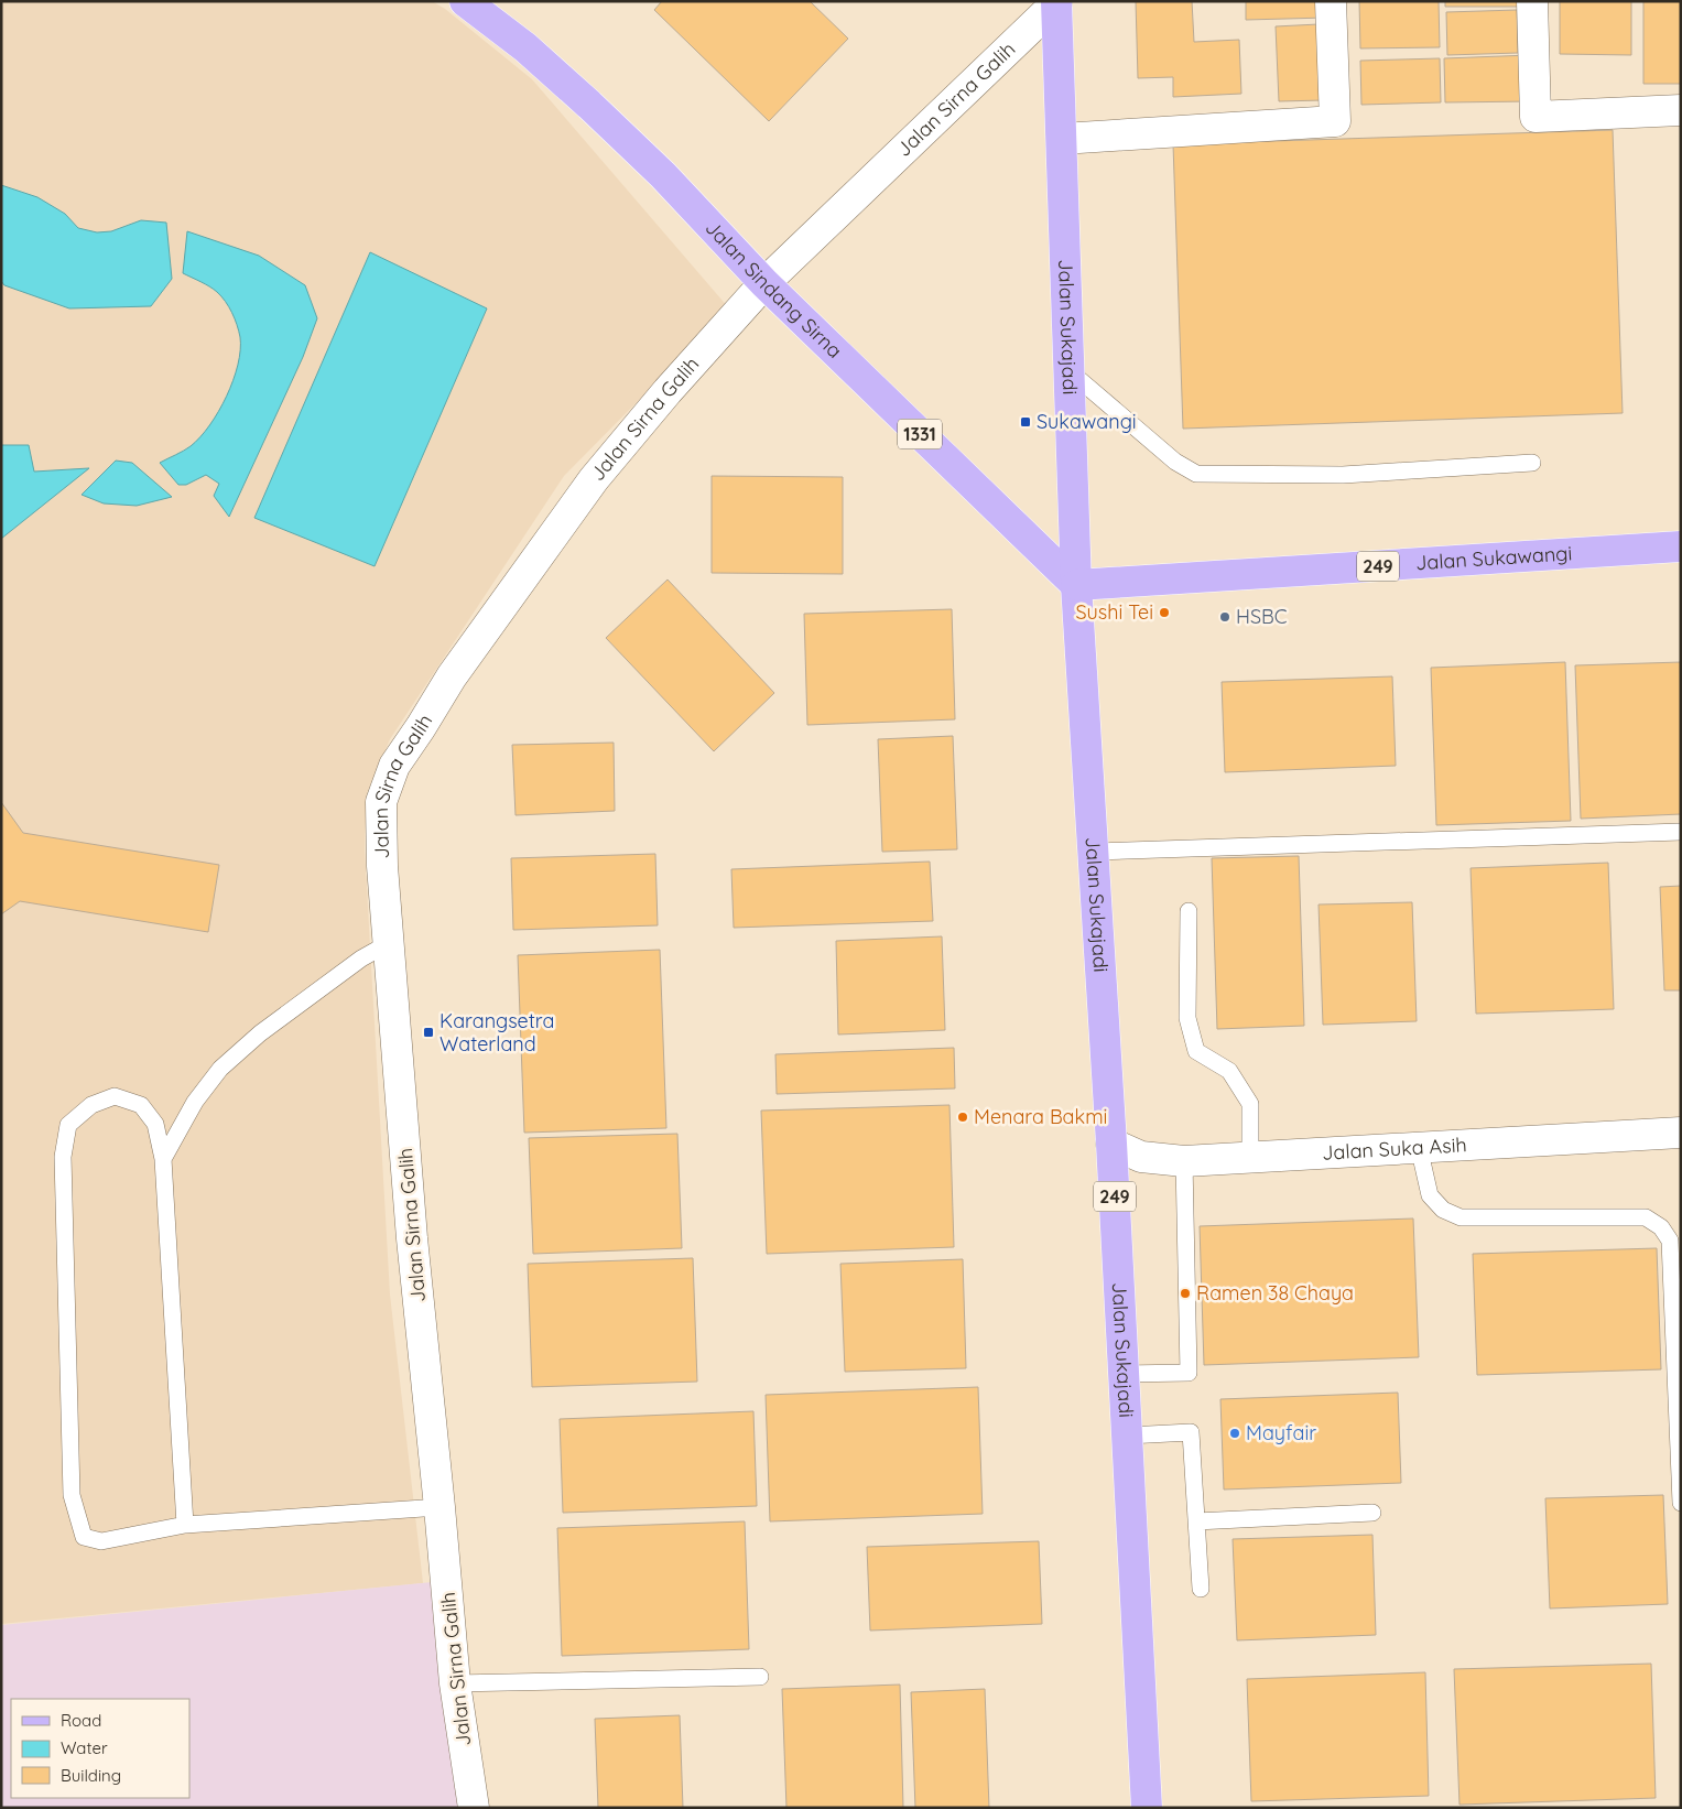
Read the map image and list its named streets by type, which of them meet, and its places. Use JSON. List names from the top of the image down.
{
  "streets": {
    "main road": [
      "Jalan Sindang Sirna",
      "Jalan Sukajadi",
      "1331",
      "Jalan Sukawangi",
      "249"
    ],
    "street": ["Jalan Sirna Galih", "Jalan Suka Asih"]
  },
  "crossings": [
    ["Jalan Sirna Galih", "Jalan Sindang Sirna"],
    ["Jalan Sirna Galih", "Jalan Sukajadi"],
    ["Jalan Sindang Sirna", "Jalan Sukajadi"],
    ["Jalan Sindang Sirna", "Jalan Sukawangi"],
    ["Jalan Sukajadi", "Jalan Sukawangi"],
    ["Jalan Sukajadi", "Jalan Suka Asih"]
  ],
  "places": {
    "transit": ["Sukawangi", "Karangsetra Waterland"],
    "other": [
      "Sushi Tei",
      "HSBC",
      "Menara Bakmi",
      "Ramen 38 Chaya",
      "Mayfair"
    ]
  },
  "legend": ["Road", "Water", "Building"]
}
